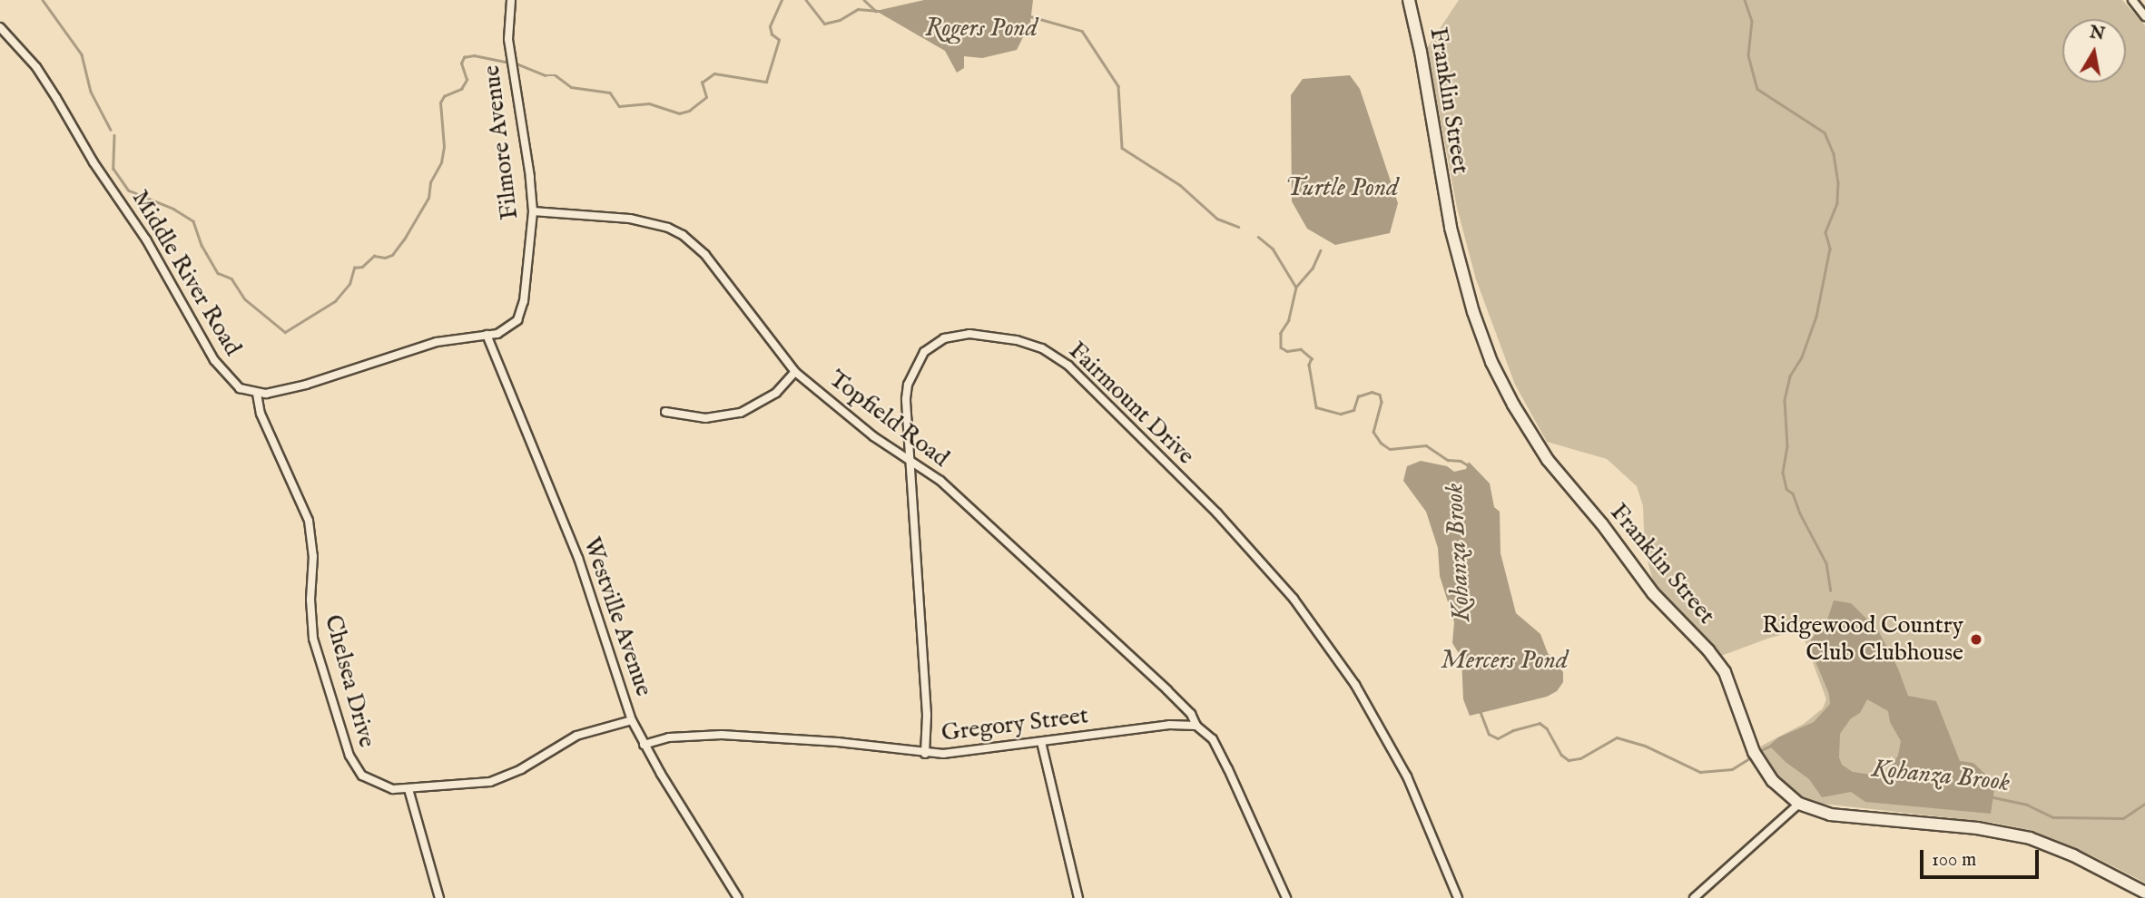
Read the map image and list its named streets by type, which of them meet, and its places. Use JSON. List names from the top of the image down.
{
  "streets": {
    "main road": ["Franklin Street"],
    "street": [
      "Filmore Avenue",
      "Middle River Road",
      "Fairmount Drive",
      "Topfield Road",
      "Westville Avenue",
      "Chelsea Drive",
      "Gregory Street"
    ]
  },
  "crossings": [
    ["Filmore Avenue", "Topfield Road"],
    ["Filmore Avenue", "Westville Avenue"],
    ["Middle River Road", "Chelsea Drive"],
    ["Fairmount Drive", "Topfield Road"],
    ["Fairmount Drive", "Gregory Street"],
    ["Topfield Road", "Gregory Street"],
    ["Westville Avenue", "Chelsea Drive"],
    ["Westville Avenue", "Gregory Street"]
  ],
  "water": [
    "Rogers Pond",
    "Turtle Pond",
    "Kohanza Brook",
    "Mercers Pond"
  ],
  "places": ["Ridgewood Country Club Clubhouse"],
  "scale_bar": "100 m",
  "north": "top"
}
